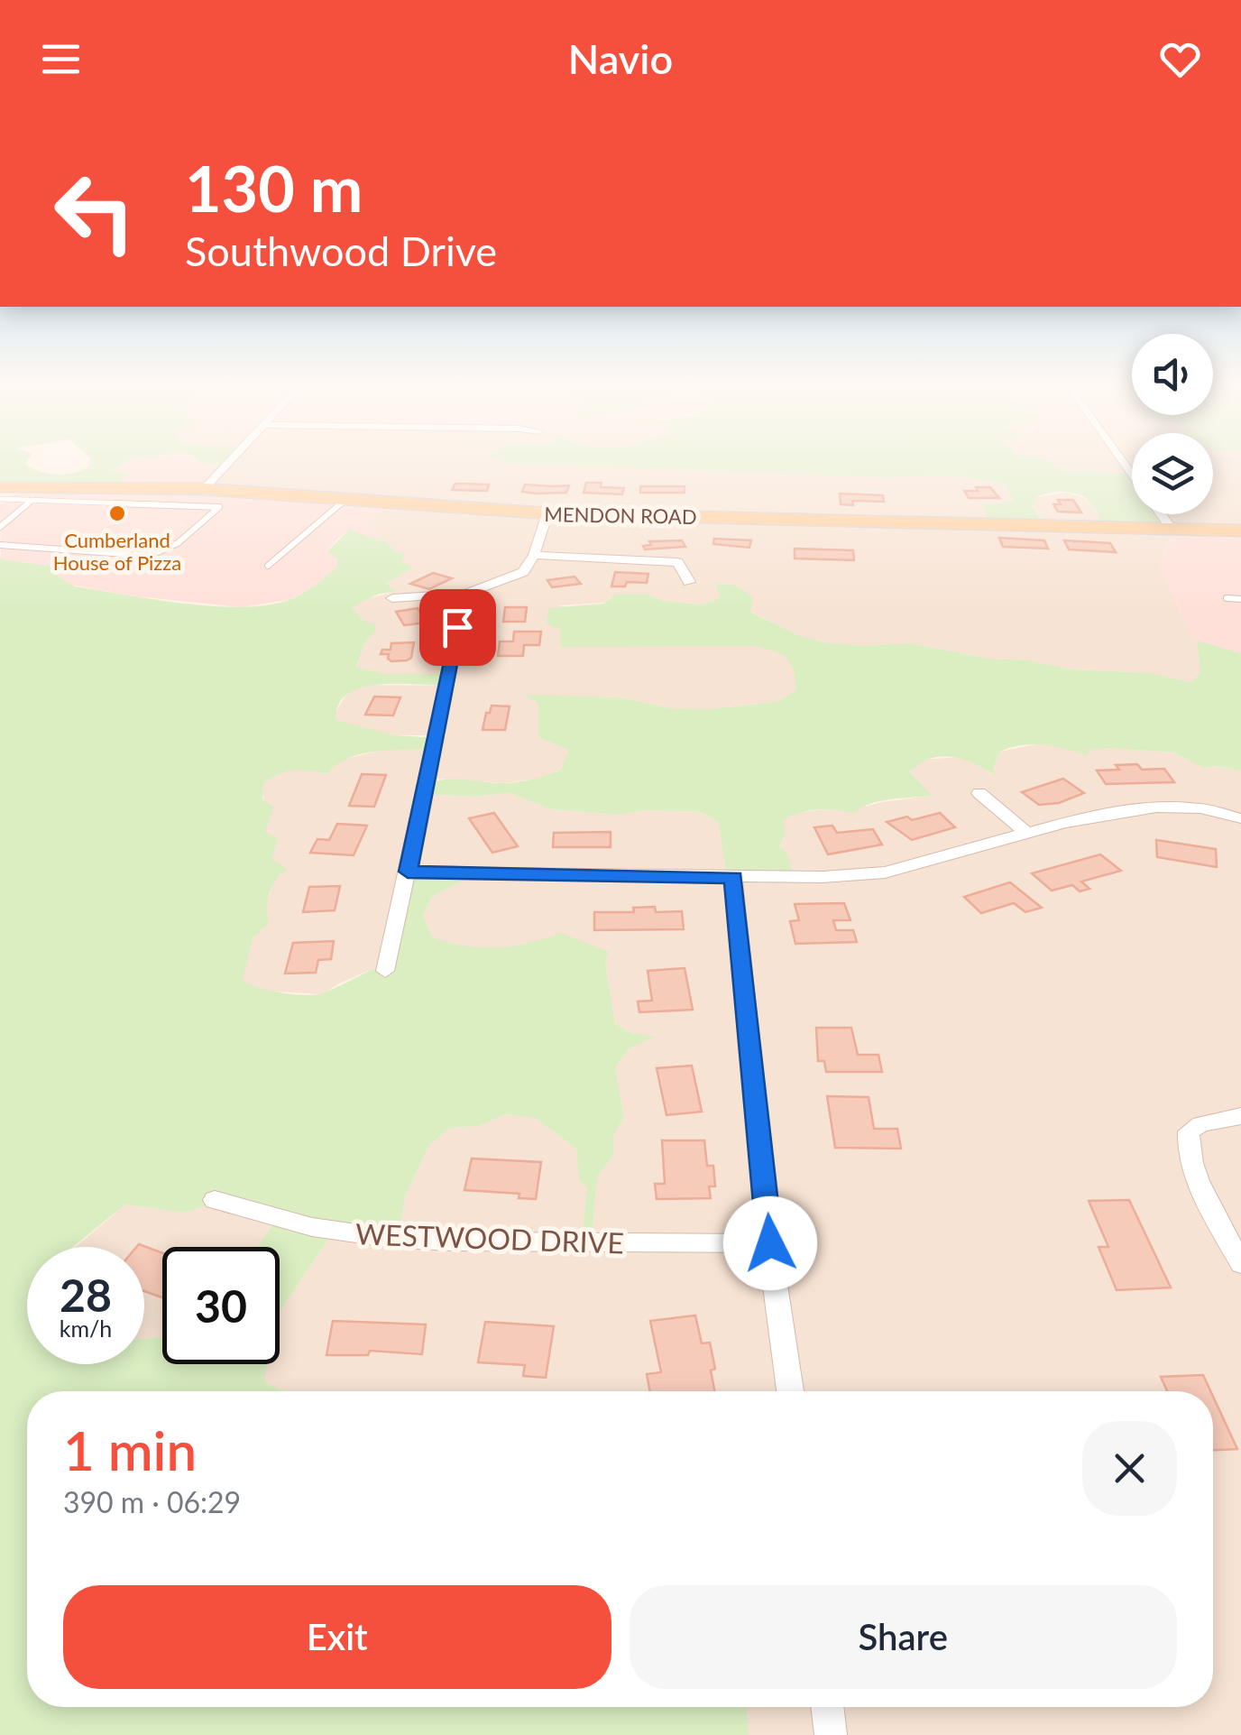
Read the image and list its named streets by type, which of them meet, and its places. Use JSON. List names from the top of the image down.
{
  "streets": {
    "main road": ["MENDON ROAD"],
    "street": ["WESTWOOD DRIVE"]
  },
  "places": ["Cumberland House of Pizza"],
  "page": {
    "header": "Navio",
    "turn": ["130 m", "Southwood Drive"],
    "speed": "28 km/h",
    "limit": "30",
    "heading": ["1 min", "390 m · 06:29"],
    "buttons": ["Exit", "Share"]
  }
}
